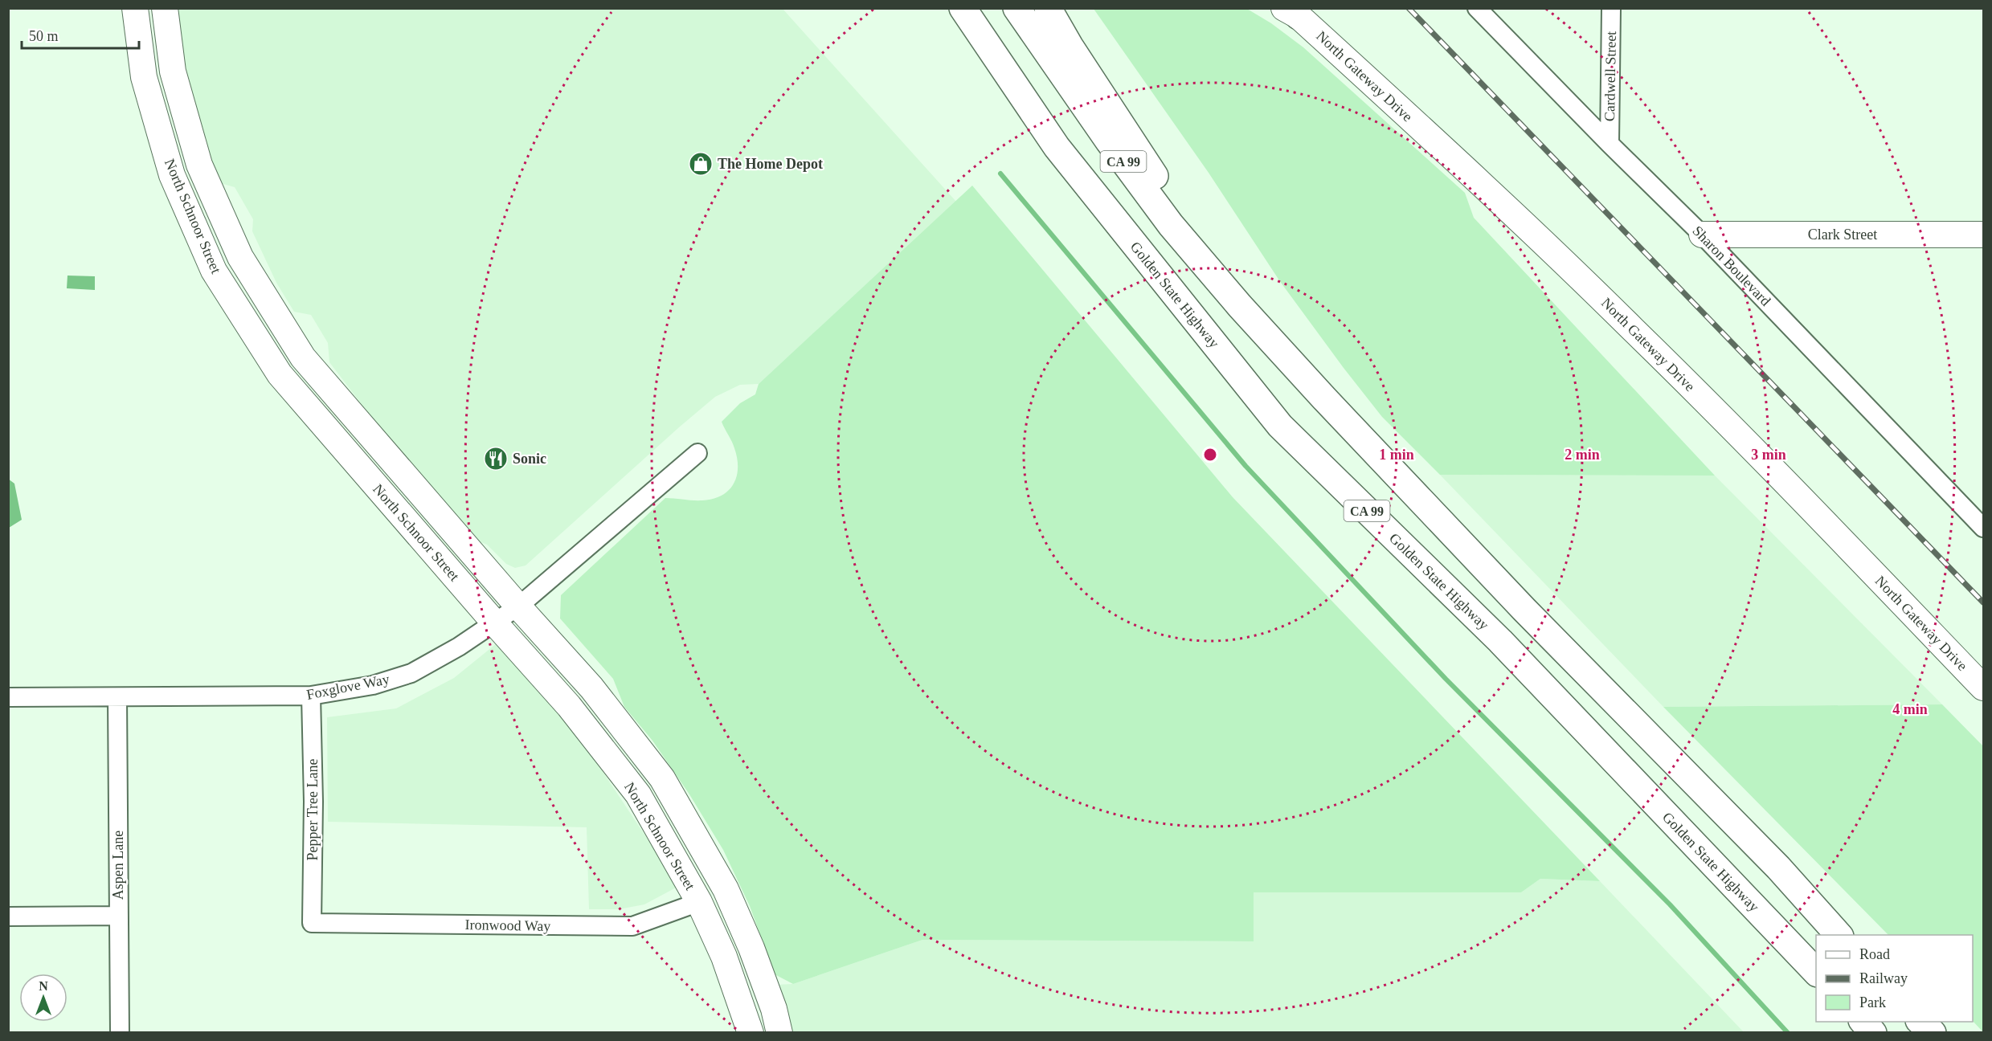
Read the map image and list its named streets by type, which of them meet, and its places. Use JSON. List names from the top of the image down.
{
  "streets": {
    "highway": ["CA 99", "Golden State Highway"],
    "street": [
      "North Gateway Drive",
      "Cardwell Street",
      "North Schnoor Street",
      "Clark Street",
      "Sharon Boulevard",
      "Foxglove Way",
      "Pepper Tree Lane",
      "Aspen Lane",
      "Ironwood Way"
    ]
  },
  "crossings": [
    ["Cardwell Street", "Sharon Boulevard"],
    ["North Schnoor Street", "Foxglove Way"],
    ["North Schnoor Street", "Ironwood Way"],
    ["Clark Street", "Sharon Boulevard"],
    ["Foxglove Way", "Pepper Tree Lane"],
    ["Foxglove Way", "Aspen Lane"],
    ["Pepper Tree Lane", "Ironwood Way"]
  ],
  "places": {
    "shop": ["The Home Depot"],
    "restaurant": ["Sonic"]
  },
  "legend": ["Road", "Railway", "Park"],
  "scale_bar": "50 m",
  "north": "top",
  "rings": [
    "1 min",
    "2 min",
    "3 min",
    "4 min"
  ]
}
